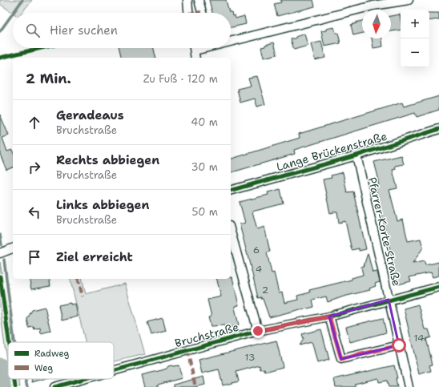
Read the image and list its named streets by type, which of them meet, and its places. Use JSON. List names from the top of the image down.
{
  "streets": {
    "street": ["Lange Brückenstraße", "Pfarrer-Korte-Straße", "Bruchstraße"]
  },
  "crossings": [
    ["Lange Brückenstraße", "Pfarrer-Korte-Straße"],
    ["Pfarrer-Korte-Straße", "Bruchstraße"]
  ],
  "house_numbers": [
    "6",
    "4",
    "2",
    "14",
    "13"
  ],
  "legend": ["Radweg", "Weg"],
  "north": "bottom",
  "page": {
    "map_buttons": ["+", "−"],
    "search": "Hier suchen",
    "heading": ["2 Min.", "Zu Fuß · 120 m"],
    "list": [
      ["Geradeaus", "Bruchstraße", "40 m"],
      ["Rechts abbiegen", "Bruchstraße", "30 m"],
      ["Links abbiegen", "Bruchstraße", "50 m"],
      "Ziel erreicht"
    ]
  }
}
